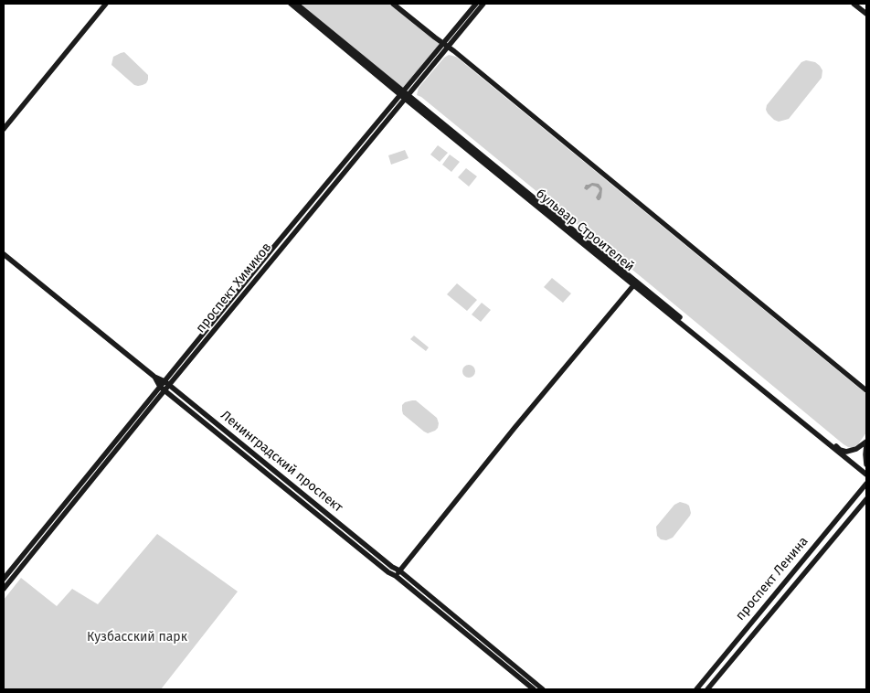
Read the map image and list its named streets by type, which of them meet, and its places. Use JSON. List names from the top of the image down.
{
  "streets": {
    "main road": [
      "бульвар Строителей",
      "проспект Химиков",
      "Ленинградский проспект",
      "проспект Ленина"
    ]
  },
  "crossings": [
    ["бульвар Строителей", "проспект Химиков"],
    ["проспект Химиков", "Ленинградский проспект"]
  ],
  "parks": ["Кузбасский парк"]
}
